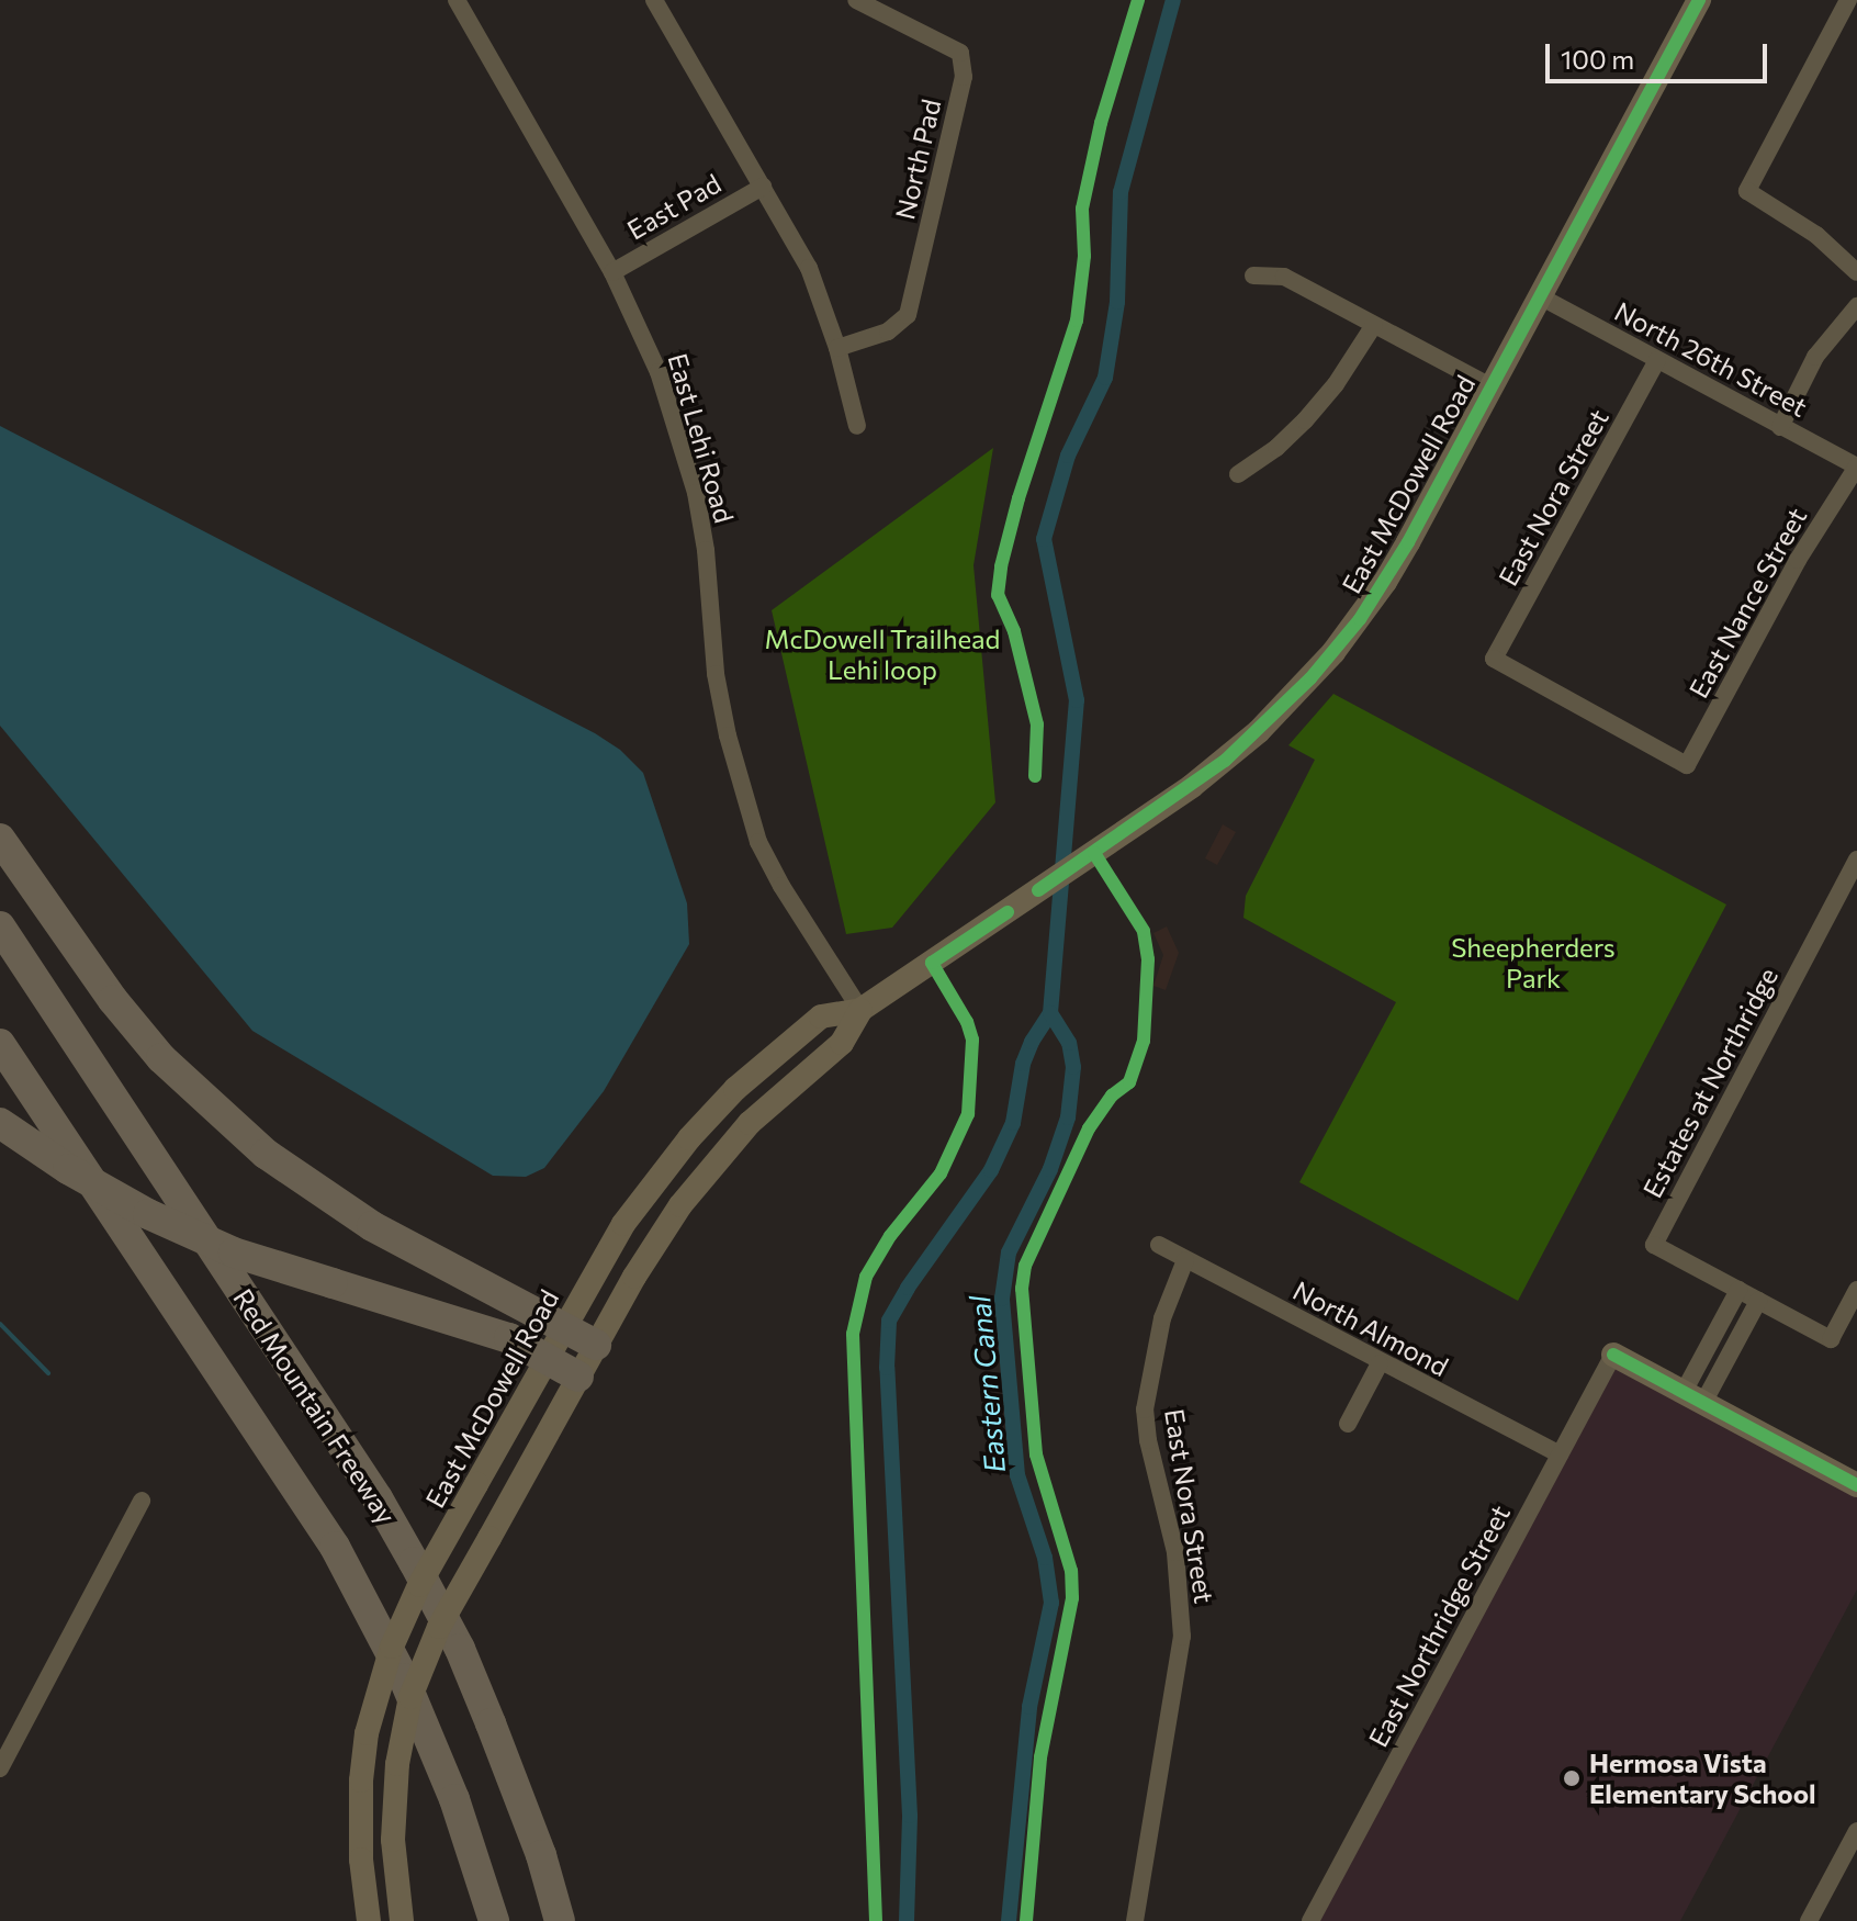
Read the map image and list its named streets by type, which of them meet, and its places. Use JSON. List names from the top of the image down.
{
  "streets": {
    "highway": ["Red Mountain Freeway"],
    "main road": ["East McDowell Road"],
    "street": [
      "North Pad",
      "East Pad",
      "North 26th Street",
      "East Lehi Road",
      "East Nora Street",
      "East Nance Street",
      "Estates at Northridge",
      "North Almond",
      "East Northridge Street"
    ]
  },
  "crossings": [
    ["East Pad", "East Lehi Road"],
    ["North 26th Street", "East McDowell Road"],
    ["North 26th Street", "East Nora Street"],
    ["North 26th Street", "East Nance Street"],
    ["East Lehi Road", "East McDowell Road"],
    ["East Nora Street", "East Nance Street"],
    ["East Nora Street", "North Almond"],
    ["North Almond", "East Northridge Street"]
  ],
  "water": ["Eastern Canal"],
  "parks": ["McDowell Trailhead Lehi loop", "Sheepherders Park"],
  "places": ["Hermosa Vista Elementary School"],
  "scale_bar": "100 m"
}
